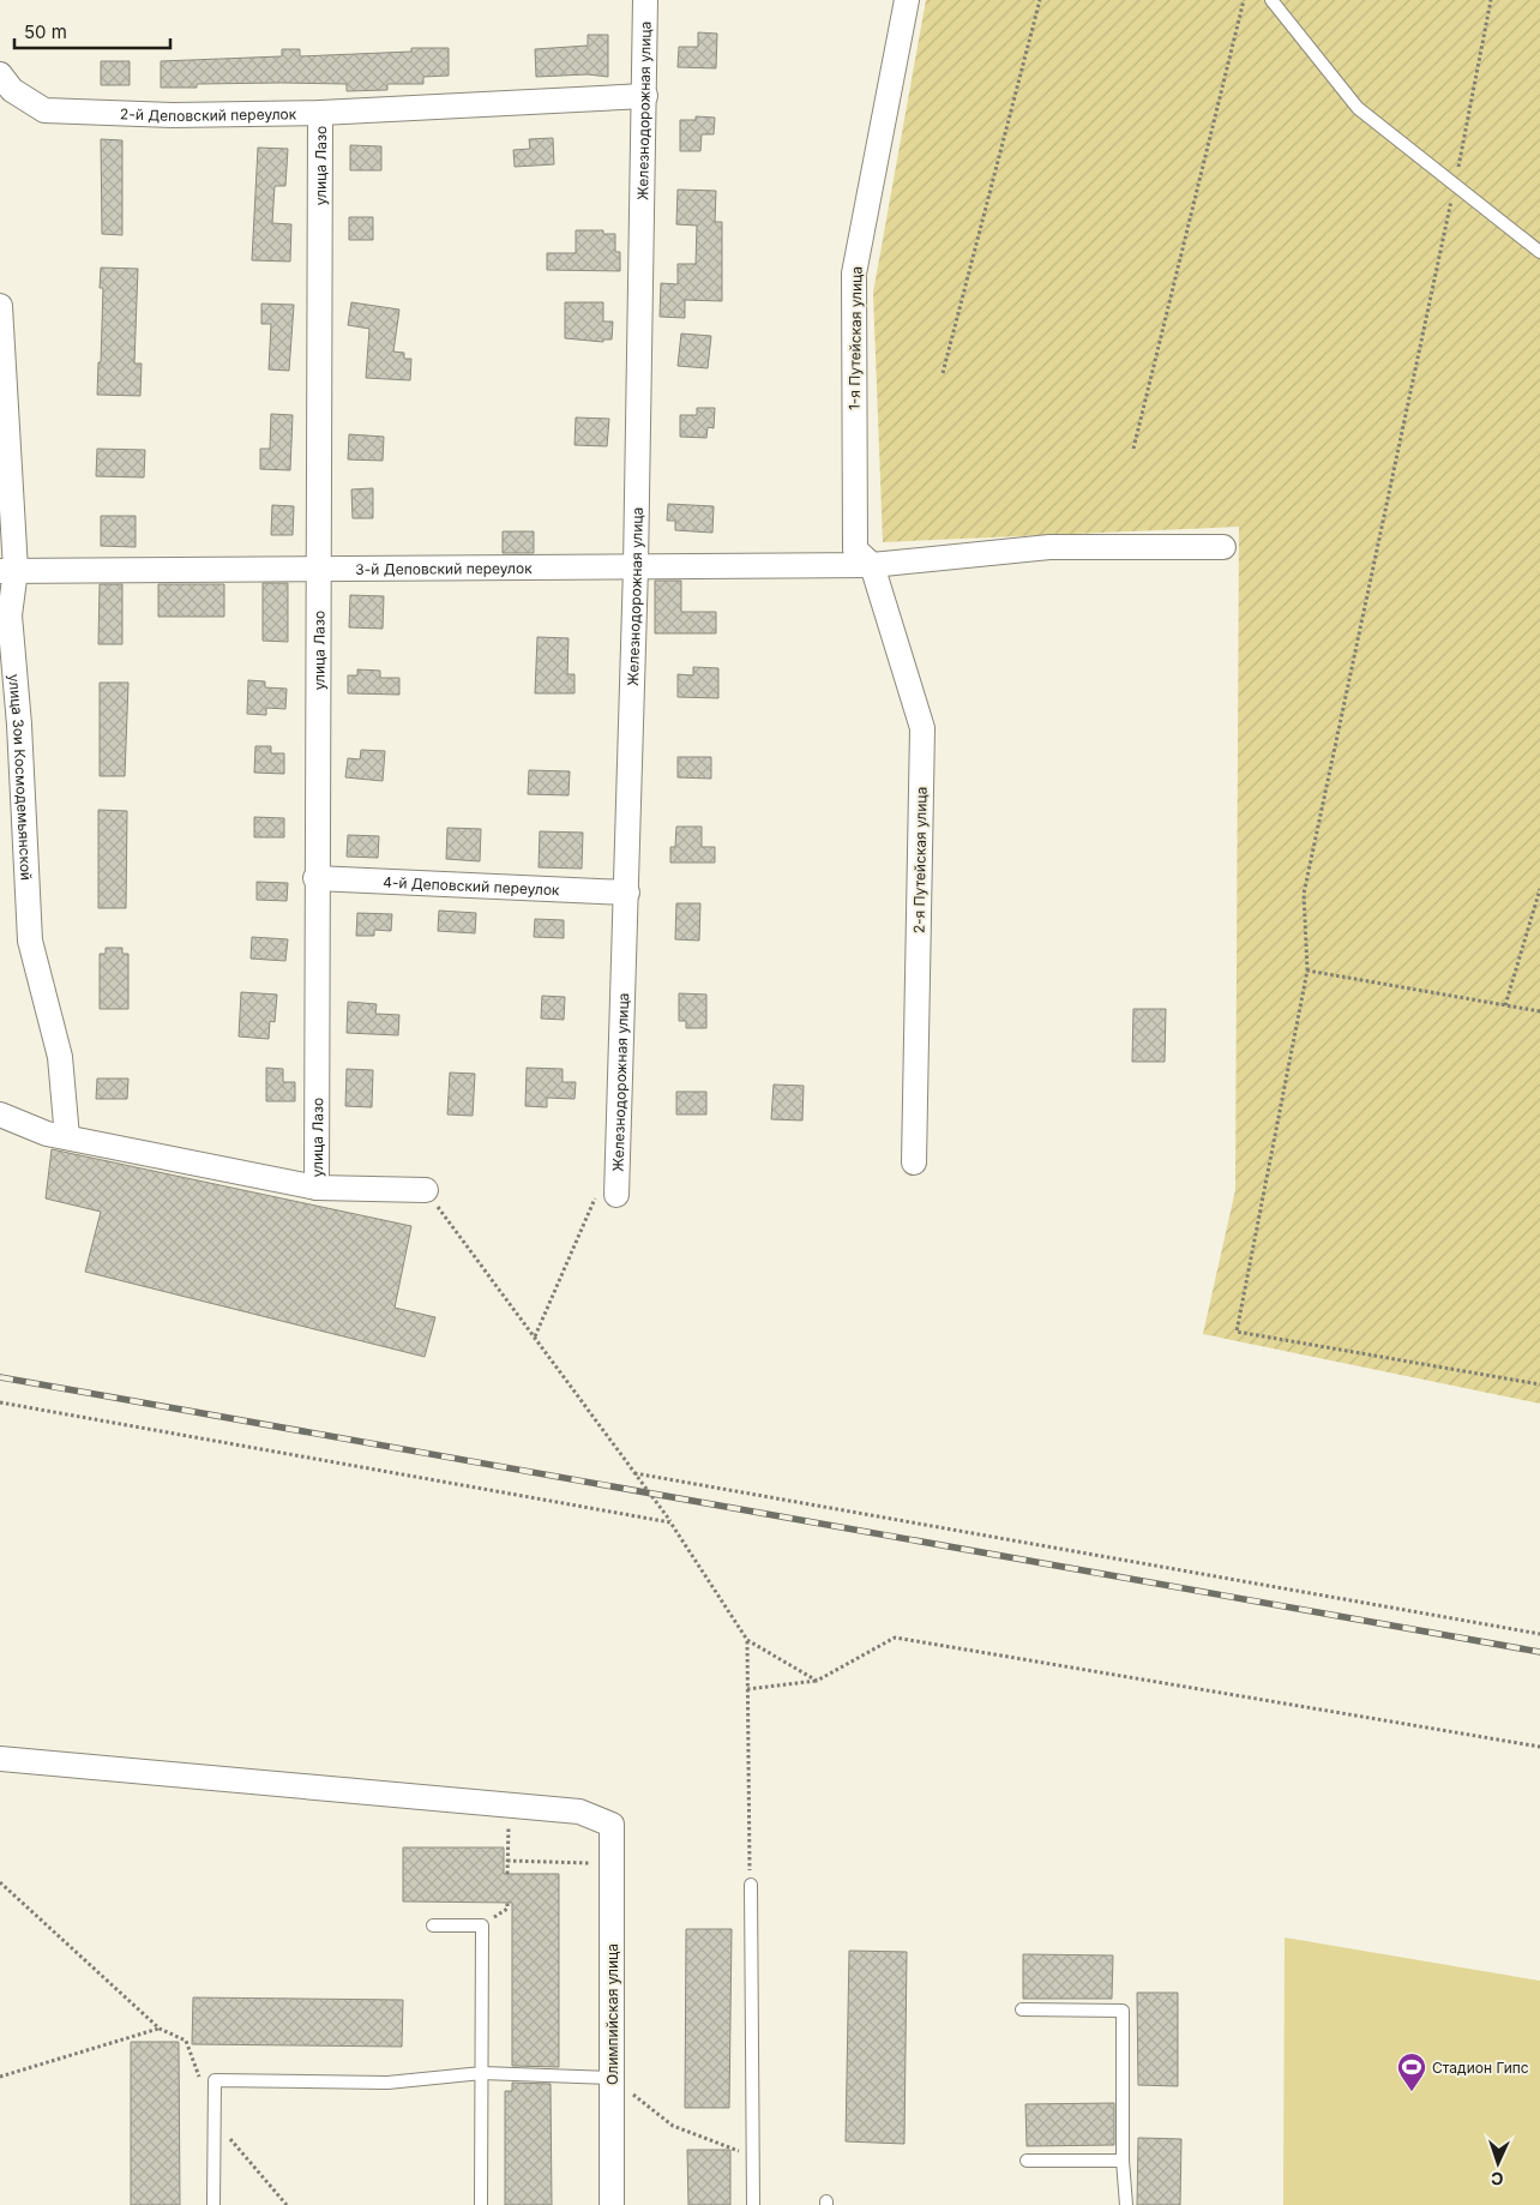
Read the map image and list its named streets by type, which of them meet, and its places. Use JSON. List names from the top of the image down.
{
  "streets": {
    "street": [
      "Железнодорожная улица",
      "2-й Деповский переулок",
      "улица Лазо",
      "1-я Путейская улица",
      "3-й Деповский переулок",
      "улица Зои Космодемьянской",
      "2-я Путейская улица",
      "4-й Деповский переулок",
      "Олимпийская улица"
    ]
  },
  "crossings": [
    ["Железнодорожная улица", "2-й Деповский переулок"],
    ["Железнодорожная улица", "3-й Деповский переулок"],
    ["Железнодорожная улица", "4-й Деповский переулок"],
    ["2-й Деповский переулок", "улица Лазо"],
    ["улица Лазо", "3-й Деповский переулок"],
    ["улица Лазо", "4-й Деповский переулок"],
    ["1-я Путейская улица", "3-й Деповский переулок"],
    ["1-я Путейская улица", "2-я Путейская улица"],
    ["3-й Деповский переулок", "улица Зои Космодемьянской"],
    ["3-й Деповский переулок", "2-я Путейская улица"]
  ],
  "places": {
    "sports": ["Стадион Гипс"]
  },
  "scale_bar": "50 m",
  "north": "bottom"
}
